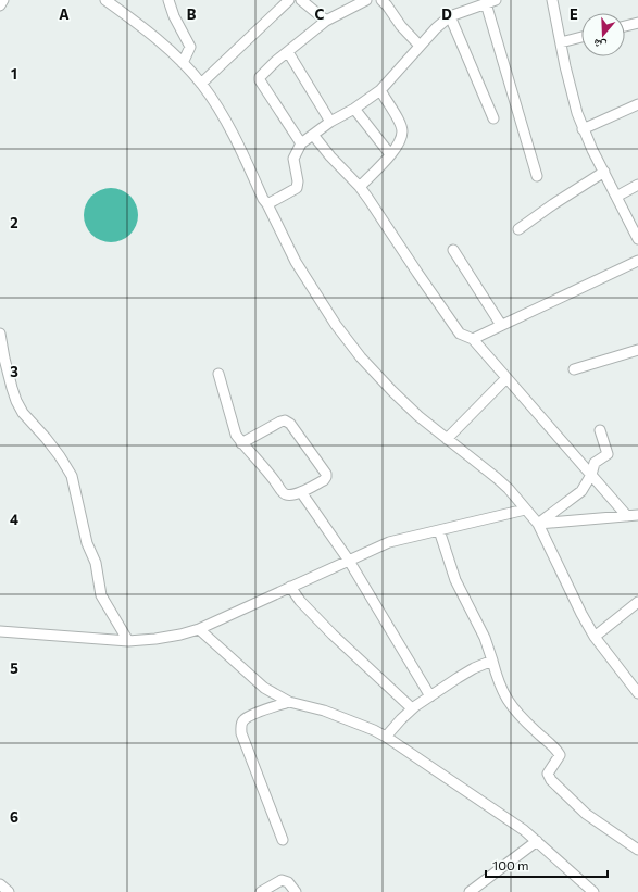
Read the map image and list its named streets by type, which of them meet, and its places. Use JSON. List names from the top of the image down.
{
  "scale_bar": "100 m",
  "north": "bottom",
  "grid": {
    "columns": [
      "A",
      "B",
      "C",
      "D",
      "E"
    ],
    "rows": [
      "1",
      "2",
      "3",
      "4",
      "5",
      "6"
    ]
  }
}
